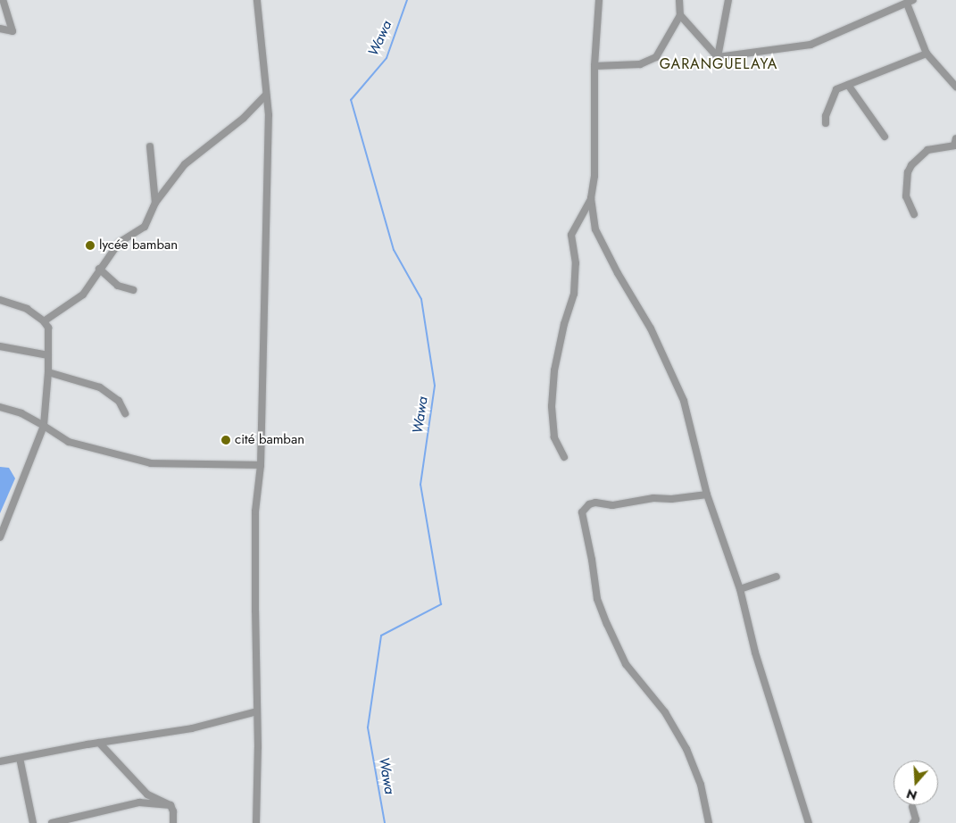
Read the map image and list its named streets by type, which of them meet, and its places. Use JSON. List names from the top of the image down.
{
  "districts": ["GARANGUELAYA"],
  "water": ["Wawa"],
  "places": ["lycée bamban", "cité bamban"],
  "north": "bottom"
}
